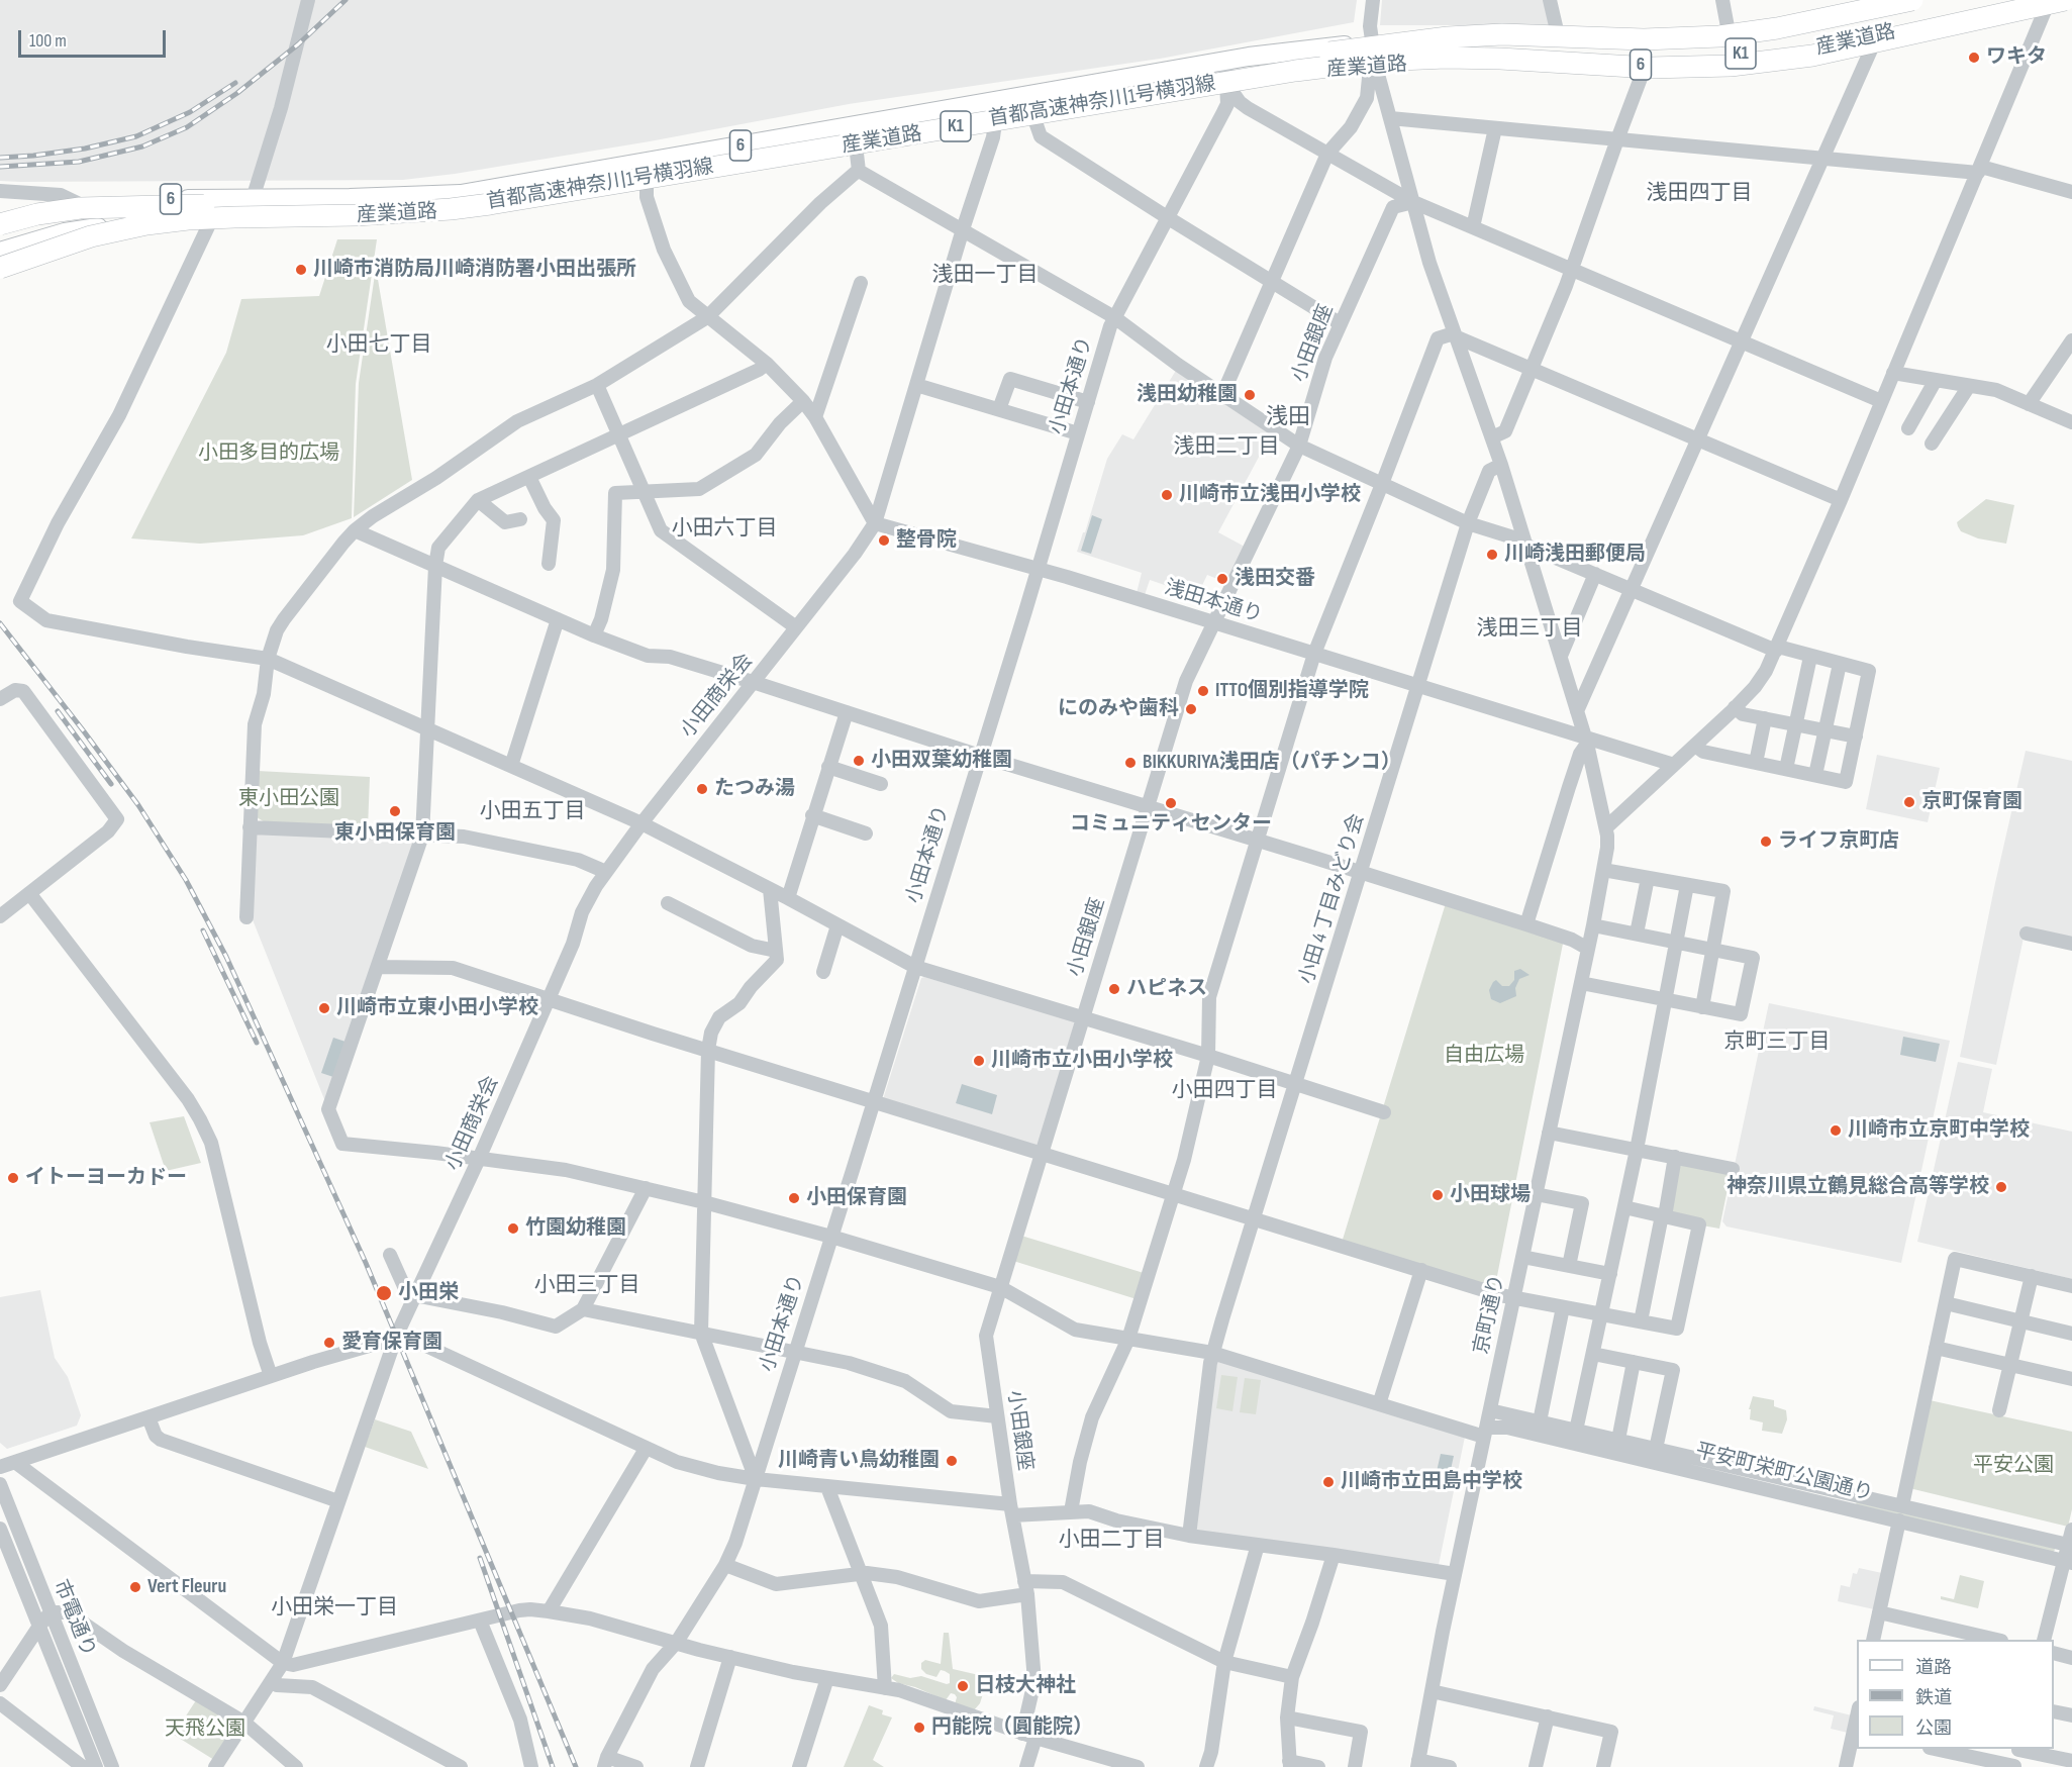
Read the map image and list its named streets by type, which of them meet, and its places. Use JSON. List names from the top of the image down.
{
  "streets": {
    "highway": ["K1", "首都高速神奈川1号横羽線"],
    "main road": ["産業道路", "6"],
    "street": [
      "小田銀座",
      "小田本通り",
      "浅田本通り",
      "小田商栄会",
      "小田 4 丁目みどり会",
      "京町通り",
      "平安町栄町公園通り",
      "市電通り"
    ]
  },
  "crossings": [
    ["産業道路", "首都高速神奈川1号横羽線"],
    ["産業道路", "小田本通り"],
    ["産業道路", "小田商栄会"],
    ["産業道路", "京町通り"],
    ["K1", "首都高速神奈川1号横羽線"],
    ["小田銀座", "浅田本通り"],
    ["小田銀座", "京町通り"],
    ["小田銀座", "平安町栄町公園通り"],
    ["小田本通り", "浅田本通り"],
    ["小田本通り", "平安町栄町公園通り"],
    ["浅田本通り", "小田商栄会"],
    ["浅田本通り", "小田 4 丁目みどり会"],
    ["浅田本通り", "京町通り"],
    ["小田商栄会", "平安町栄町公園通り"],
    ["小田 4 丁目みどり会", "京町通り"],
    ["小田 4 丁目みどり会", "平安町栄町公園通り"],
    ["京町通り", "平安町栄町公園通り"]
  ],
  "districts": [
    "浅田四丁目",
    "浅田一丁目",
    "小田七丁目",
    "浅田",
    "浅田二丁目",
    "小田六丁目",
    "浅田三丁目",
    "小田五丁目",
    "京町三丁目",
    "小田四丁目",
    "小田三丁目",
    "小田二丁目",
    "小田栄一丁目"
  ],
  "parks": [
    "小田多目的広場",
    "東小田公園",
    "自由広場",
    "平安公園",
    "天飛公園"
  ],
  "places": [
    "ワキタ",
    "川崎市消防局川崎消防署小田出張所",
    "浅田幼稚園",
    "川崎市立浅田小学校",
    "整骨院",
    "川崎浅田郵便局",
    "浅田交番",
    "ITTO個別指導学院",
    "にのみや歯科",
    "小田双葉幼稚園",
    "BIKKURIYA浅田店（パチンコ）",
    "たつみ湯",
    "京町保育園",
    "コミュニティセンター",
    "東小田保育園",
    "ライフ京町店",
    "ハピネス",
    "川崎市立東小田小学校",
    "川崎市立小田小学校",
    "川崎市立京町中学校",
    "イトーヨーカドー",
    "神奈川県立鶴見総合高等学校",
    "小田球場",
    "小田保育園",
    "竹園幼稚園",
    "小田栄",
    "愛育保育園",
    "川崎青い鳥幼稚園",
    "川崎市立田島中学校",
    "Vert Fleuru",
    "日枝大神社",
    "円能院（圓能院）"
  ],
  "legend": ["道路", "鉄道", "公園"],
  "scale_bar": "100 m"
}
